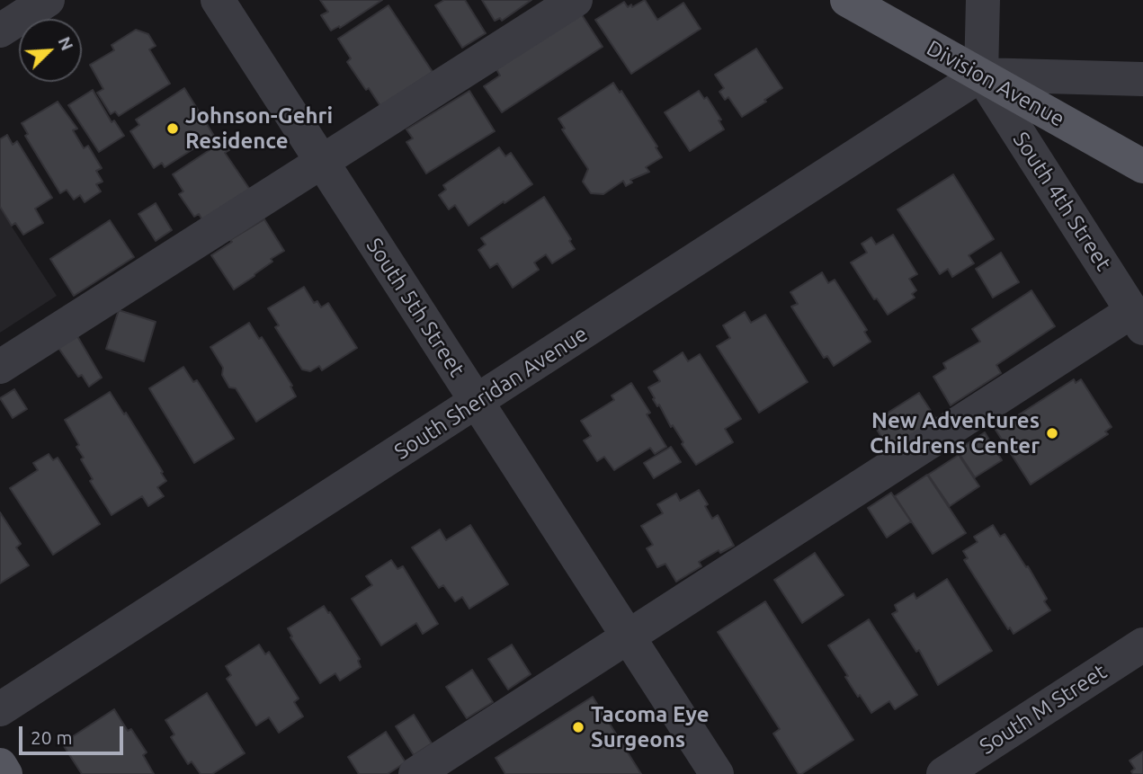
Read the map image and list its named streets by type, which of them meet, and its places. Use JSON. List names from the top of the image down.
{
  "streets": {
    "main road": ["Division Avenue"],
    "street": [
      "South 4th Street",
      "South 5th Street",
      "South Sheridan Avenue",
      "South M Street"
    ]
  },
  "crossings": [
    ["Division Avenue", "South 4th Street"],
    ["Division Avenue", "South Sheridan Avenue"],
    ["South 4th Street", "South Sheridan Avenue"],
    ["South 5th Street", "South Sheridan Avenue"]
  ],
  "places": ["Johnson-Gehri Residence", "New Adventures Childrens Center", "Tacoma Eye Surgeons"],
  "scale_bar": "20 m",
  "north": "top right"
}
